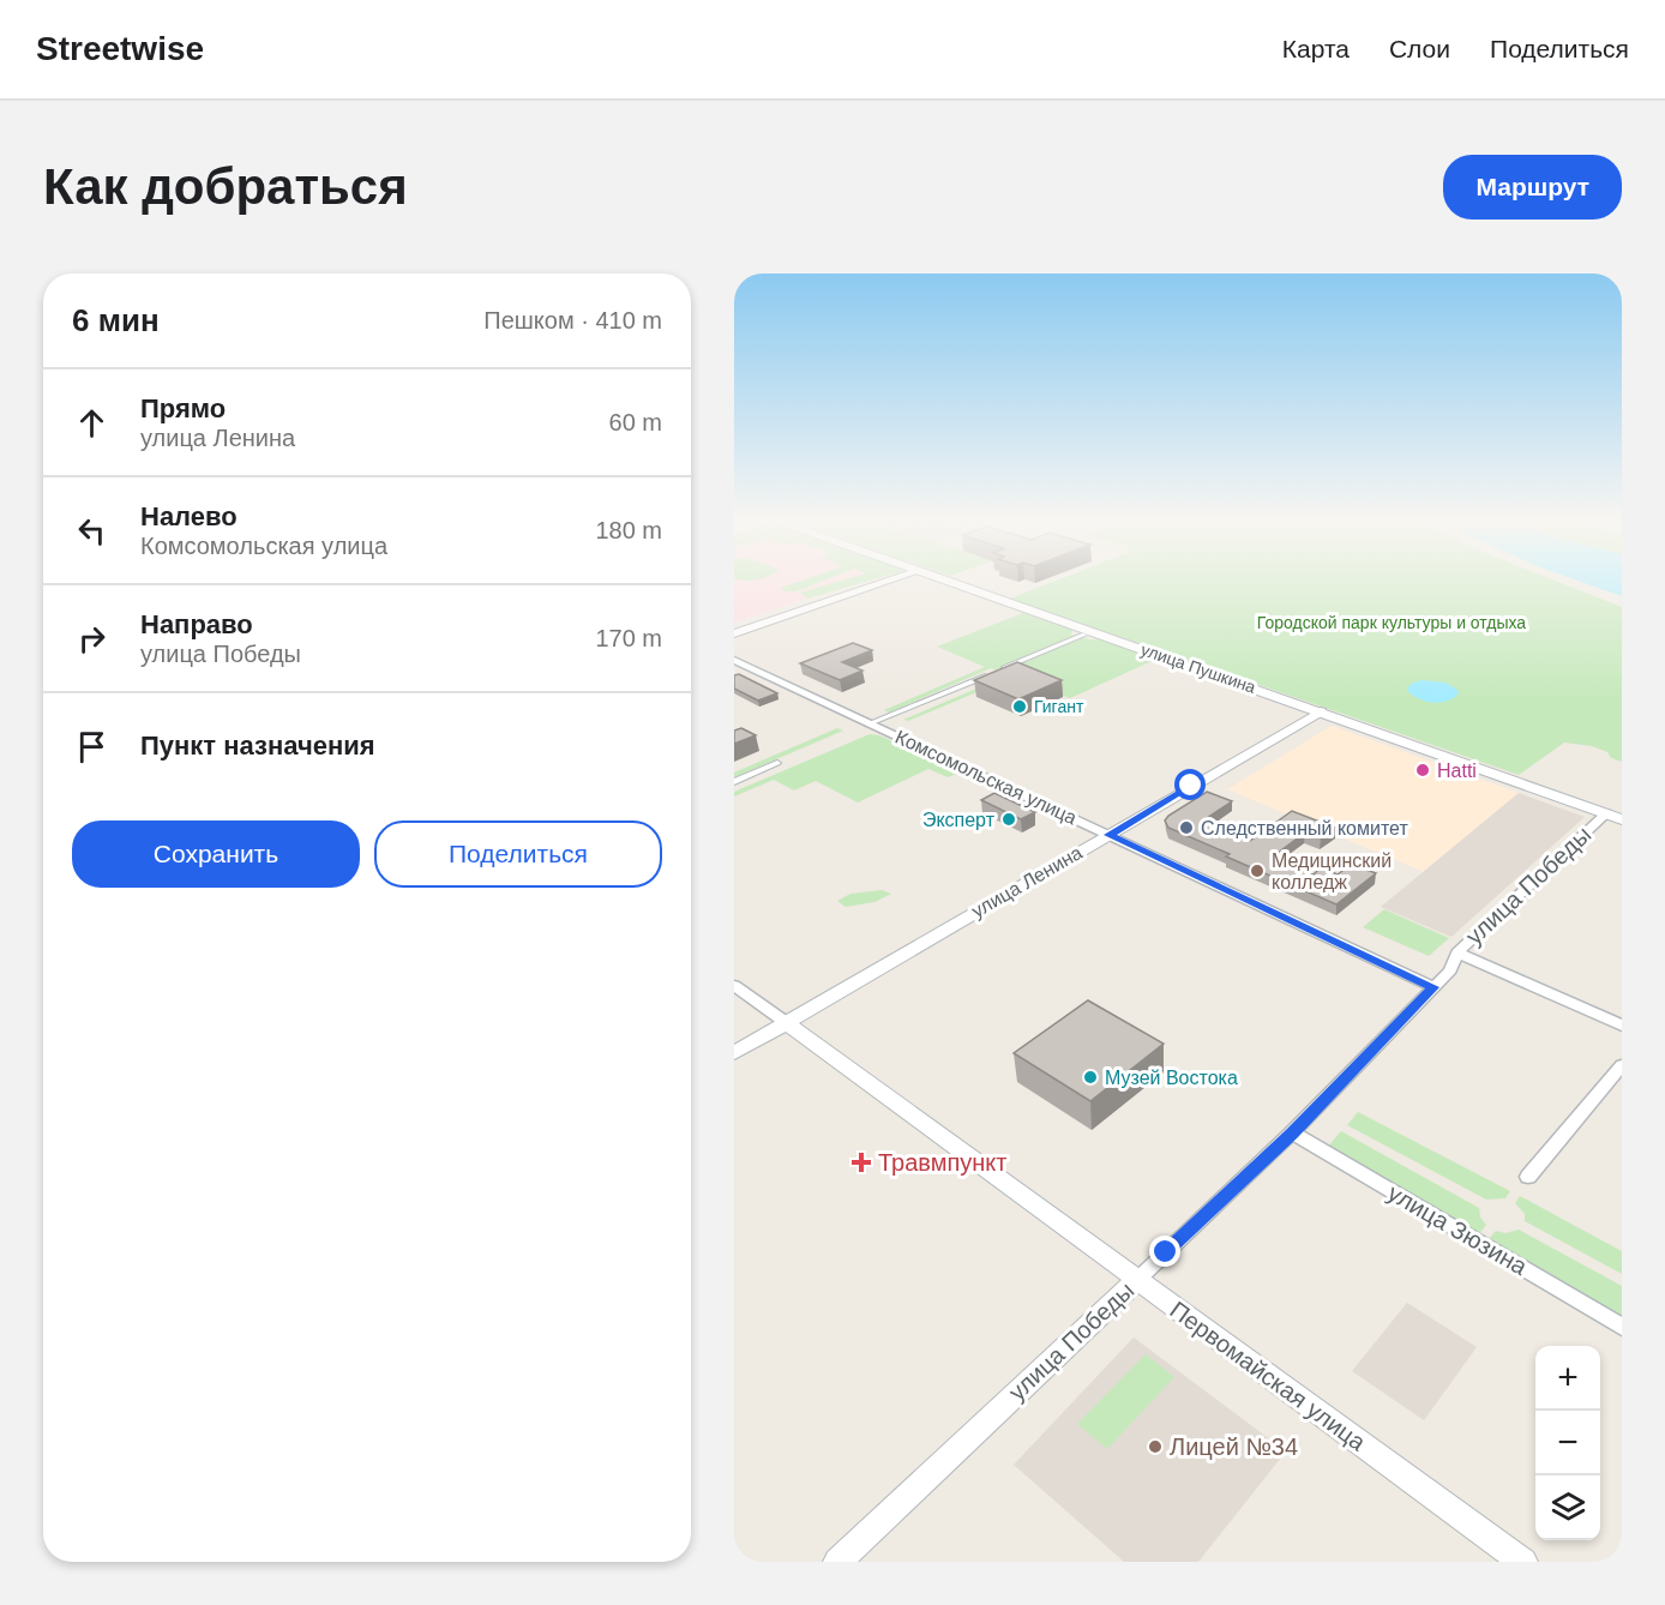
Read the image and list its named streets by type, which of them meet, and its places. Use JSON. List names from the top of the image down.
{
  "streets": {
    "main road": ["улица Пушкина"],
    "street": [
      "Комсомольская улица",
      "улица Ленина",
      "улица Победы",
      "улица Зюзина",
      "Первомайская улица"
    ]
  },
  "crossings": [
    ["улица Пушкина", "улица Ленина"],
    ["улица Пушкина", "улица Победы"],
    ["Комсомольская улица", "улица Ленина"],
    ["Комсомольская улица", "улица Победы"],
    ["улица Ленина", "Первомайская улица"],
    ["улица Победы", "улица Зюзина"],
    ["улица Победы", "Первомайская улица"]
  ],
  "parks": ["Городской парк культуры и отдыха"],
  "places": {
    "other": [
      "Гигант",
      "Hatti",
      "Эксперт",
      "Следственный комитет",
      "Медицинский колледж",
      "Музей Востока",
      "Лицей №34"
    ],
    "health": ["Травмпункт"]
  },
  "page": {
    "header": "Streetwise",
    "nav": ["Карта", "Слои", "Поделиться"],
    "buttons": [
      "Маршрут",
      ["Сохранить", "Поделиться"]
    ],
    "title": "Как добраться",
    "heading": ["6 мин", "Пешком · 410 m"],
    "list": [
      ["Прямо", "улица Ленина", "60 m"],
      ["Налево", "Комсомольская улица", "180 m"],
      ["Направо", "улица Победы", "170 m"],
      "Пункт назначения"
    ],
    "map_buttons": ["+", "−"]
  }
}
